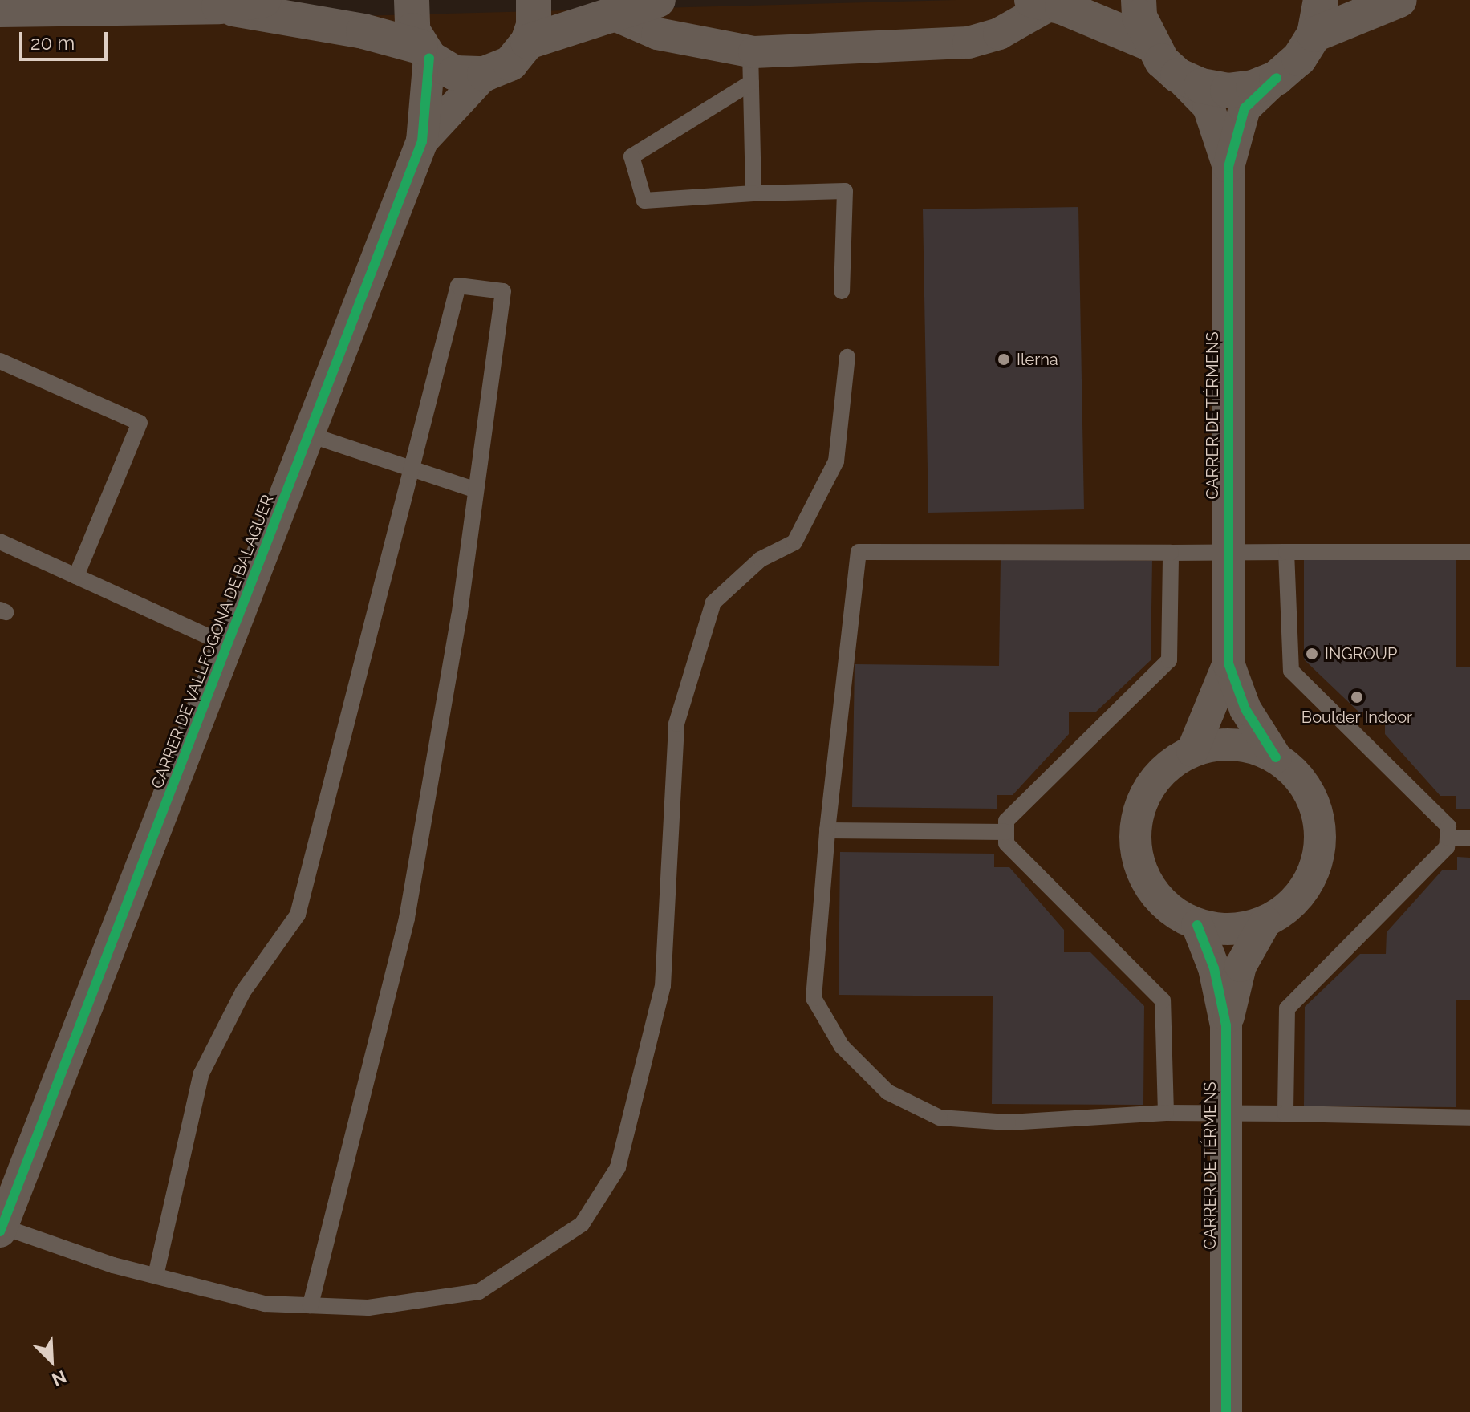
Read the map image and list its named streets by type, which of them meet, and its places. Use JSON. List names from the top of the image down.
{
  "streets": {
    "street": ["CARRER DE TÉRMENS", "CARRER DE VALLFOGONA DE BALAGUER"]
  },
  "places": ["Ilerna", "INGROUP", "Boulder Indoor"],
  "scale_bar": "20 m",
  "north": "bottom right"
}
